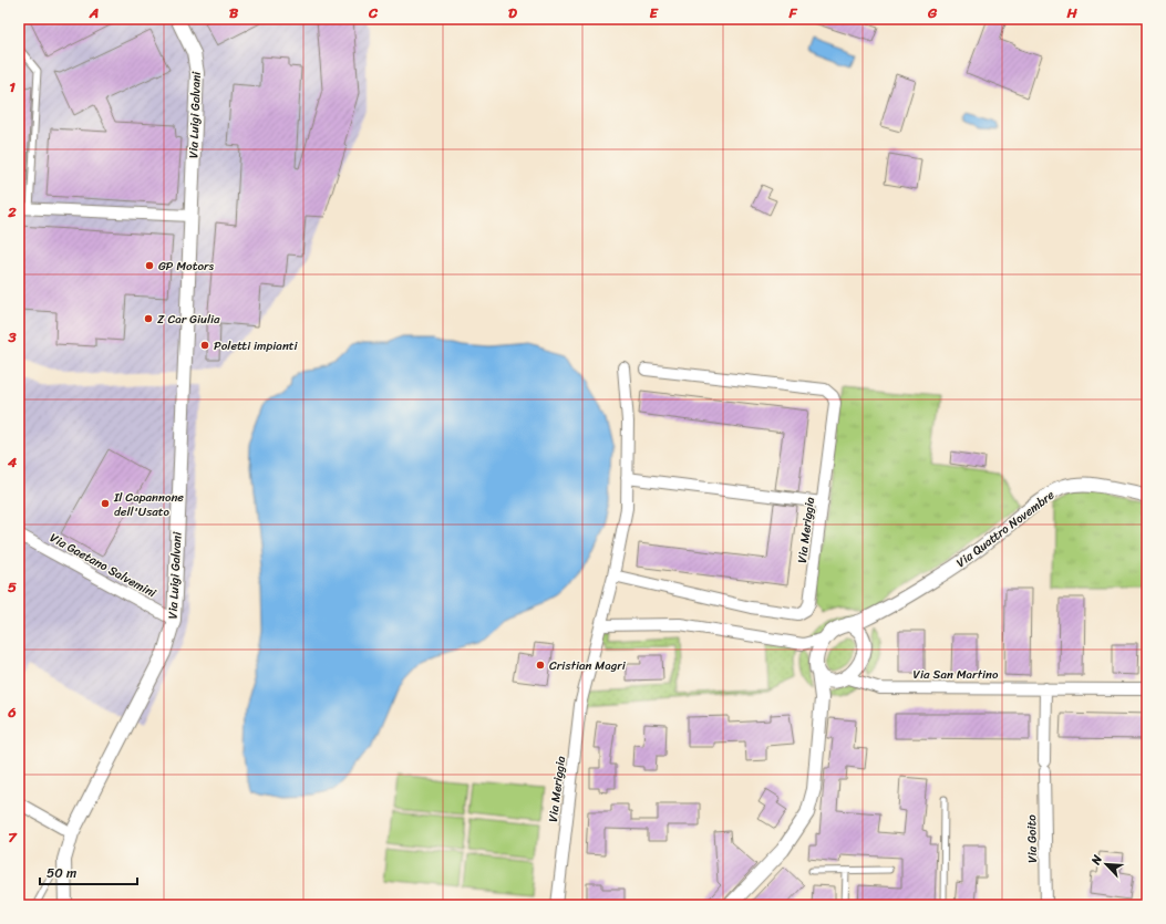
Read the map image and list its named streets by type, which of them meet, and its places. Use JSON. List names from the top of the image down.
{
  "streets": {
    "street": [
      "Via Luigi Galvani",
      "Via Quattro Novembre",
      "Via Meriggia",
      "Via Gaetano Salvemini",
      "Via San Martino",
      "Via Goito"
    ]
  },
  "crossings": [
    ["Via Luigi Galvani", "Via Gaetano Salvemini"],
    ["Via Quattro Novembre", "Via San Martino"],
    ["Via San Martino", "Via Goito"]
  ],
  "places": [
    "GP Motors",
    "Z Car Giulia",
    "Poletti impianti",
    "Il Capannone dell'Usato",
    "Cristian Magri"
  ],
  "scale_bar": "50 m",
  "north": "top left",
  "grid": {
    "columns": [
      "A",
      "B",
      "C",
      "D",
      "E",
      "F",
      "G",
      "H"
    ],
    "rows": [
      "1",
      "2",
      "3",
      "4",
      "5",
      "6",
      "7"
    ]
  }
}
